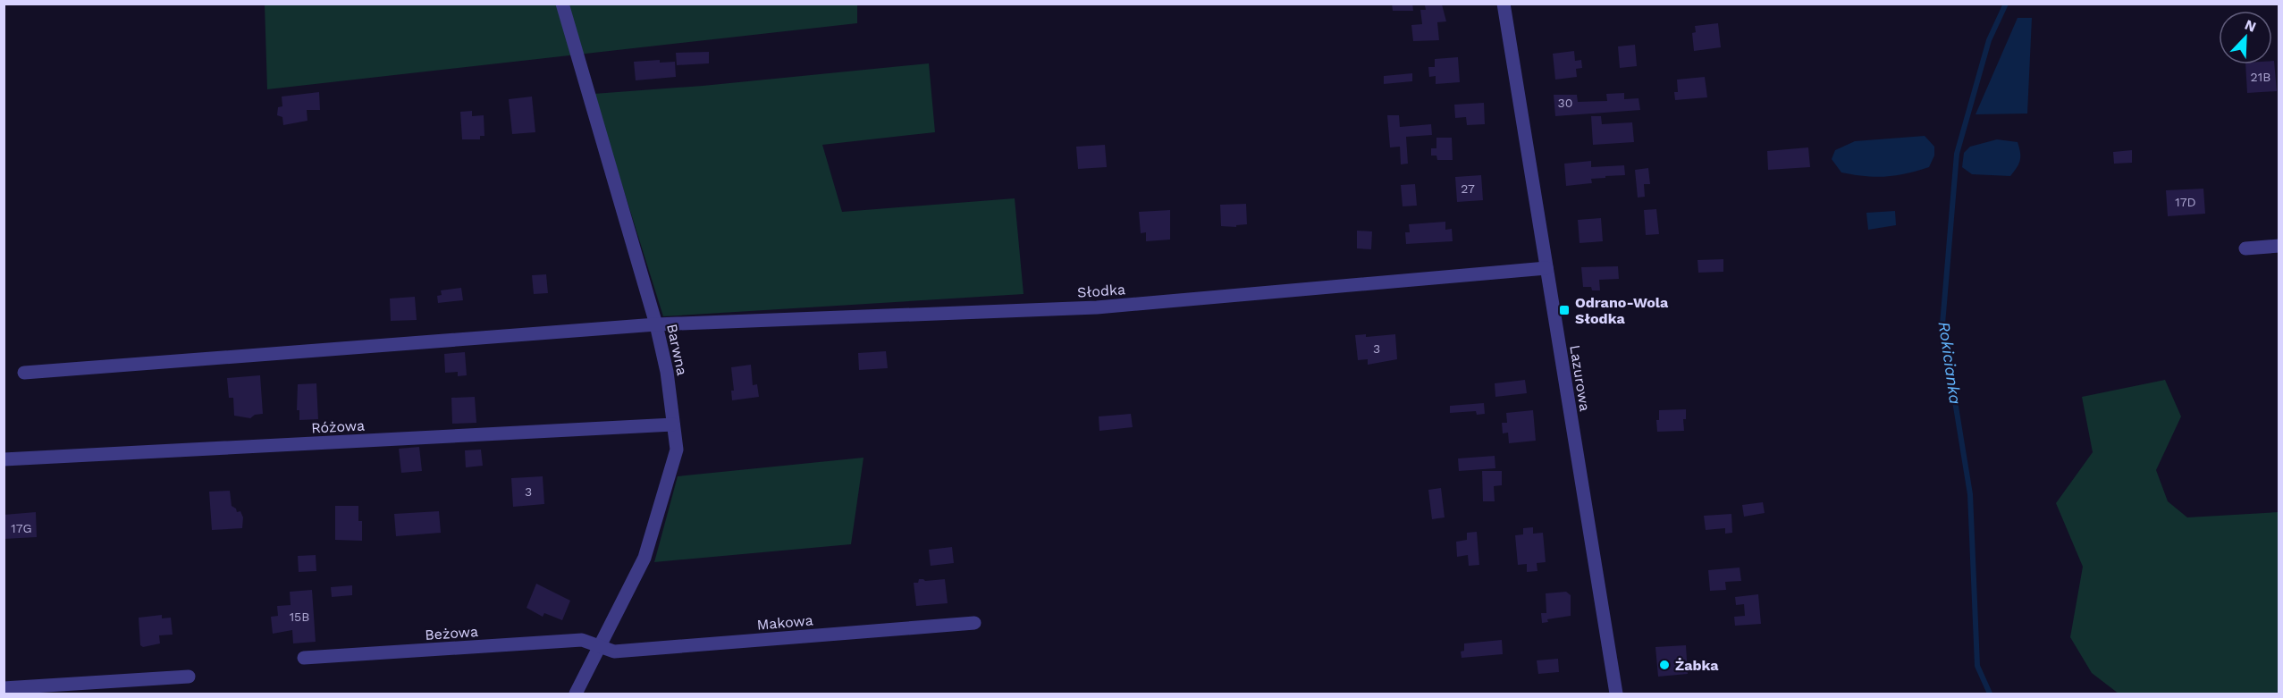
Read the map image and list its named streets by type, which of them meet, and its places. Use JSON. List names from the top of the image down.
{
  "streets": {
    "street": [
      "Słodka",
      "Barwna",
      "Lazurowa",
      "Różowa",
      "Makowa",
      "Beżowa"
    ]
  },
  "crossings": [
    ["Słodka", "Barwna"],
    ["Słodka", "Lazurowa"],
    ["Barwna", "Różowa"],
    ["Barwna", "Makowa"],
    ["Barwna", "Beżowa"],
    ["Makowa", "Beżowa"]
  ],
  "water": ["Rokicianka"],
  "places": {
    "transit": ["Odrano-Wola Słodka"],
    "other": ["Żabka"]
  },
  "house_numbers": [
    "21B",
    "30",
    "27",
    "17D",
    "3",
    "3",
    "17G",
    "15B"
  ],
  "north": "top right"
}
